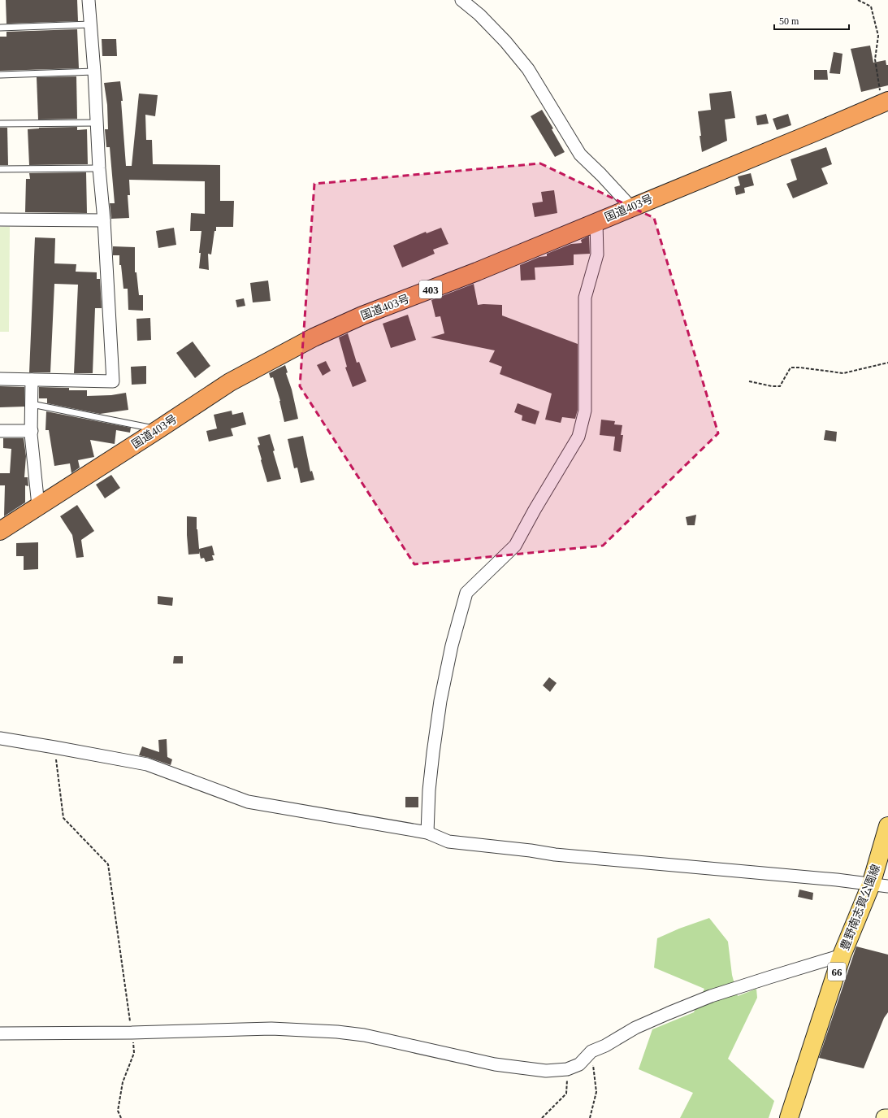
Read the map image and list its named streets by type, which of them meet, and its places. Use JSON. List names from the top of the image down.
{
  "streets": {
    "highway": ["国道403号", "403"],
    "main road": ["豊野南志賀公園線", "66"]
  },
  "scale_bar": "50 m"
}
